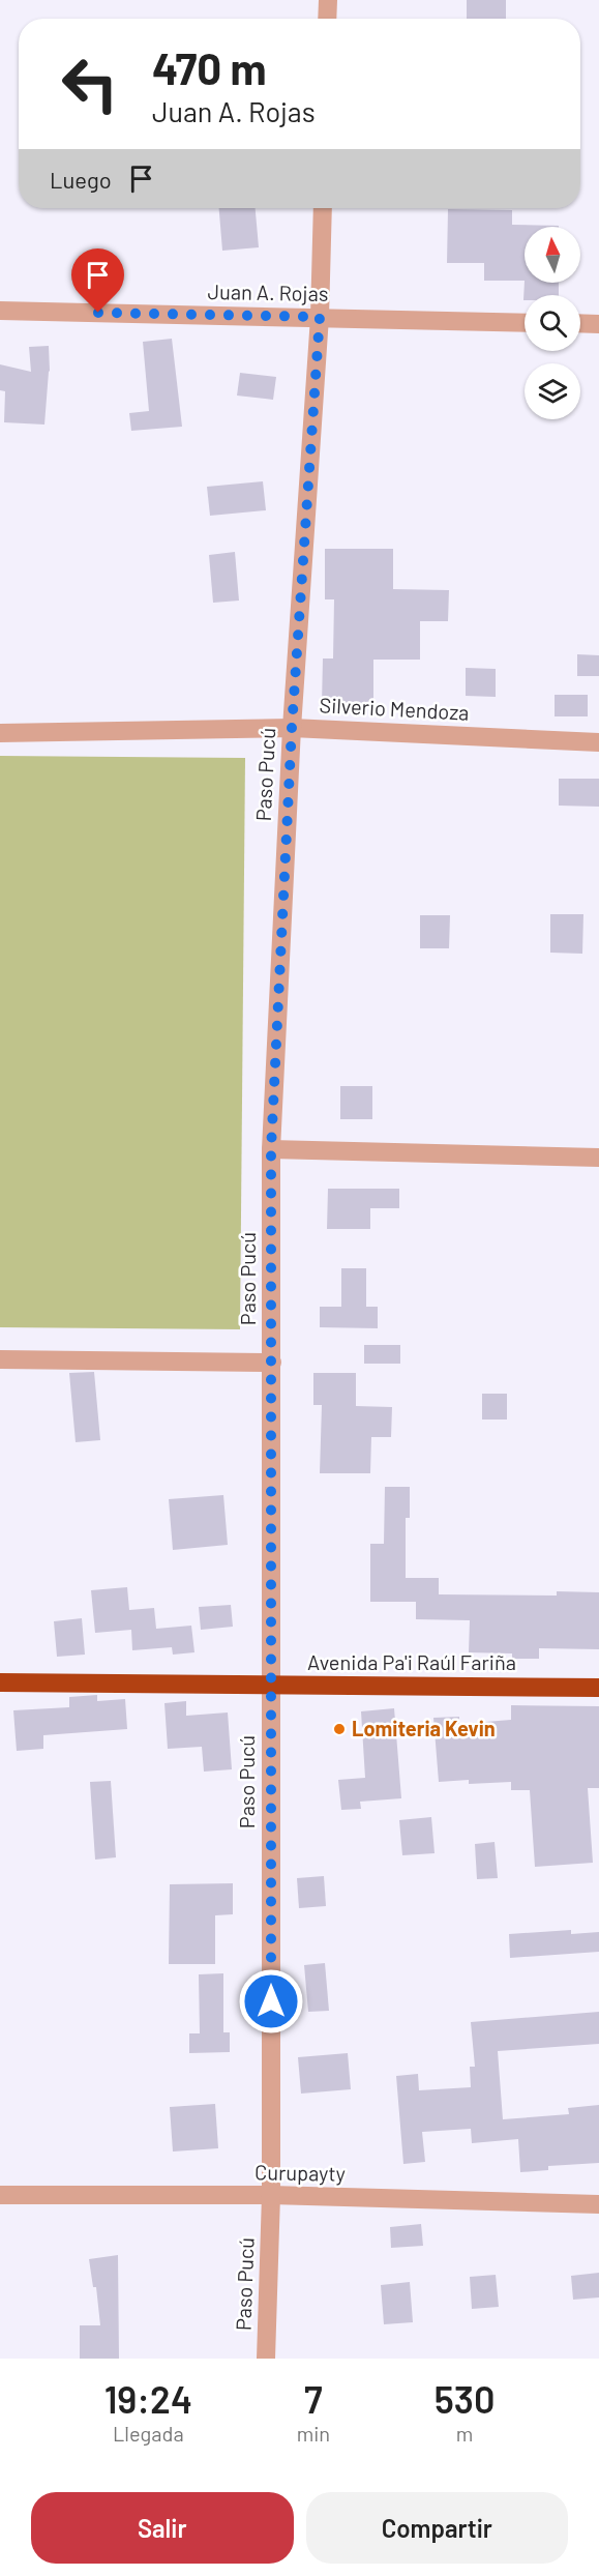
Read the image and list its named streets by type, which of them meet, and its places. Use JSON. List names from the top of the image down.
{
  "streets": {
    "highway": ["Avenida Pa'i Raúl Fariña"],
    "street": [
      "Juan A. Rojas",
      "Silverio Mendoza",
      "Paso Pucú",
      "Curupayty"
    ]
  },
  "crossings": [
    ["Juan A. Rojas", "Paso Pucú"],
    ["Silverio Mendoza", "Paso Pucú"],
    ["Paso Pucú", "Avenida Pa'i Raúl Fariña"],
    ["Paso Pucú", "Curupayty"]
  ],
  "places": ["Lomiteria Kevin"],
  "north": "top",
  "page": {
    "turn": ["470 m", "Juan A. Rojas"],
    "then": "Luego",
    "eta": [
      "19:24",
      "Llegada",
      "7",
      "min",
      "530",
      "m"
    ],
    "buttons": ["Salir", "Compartir"]
  }
}
